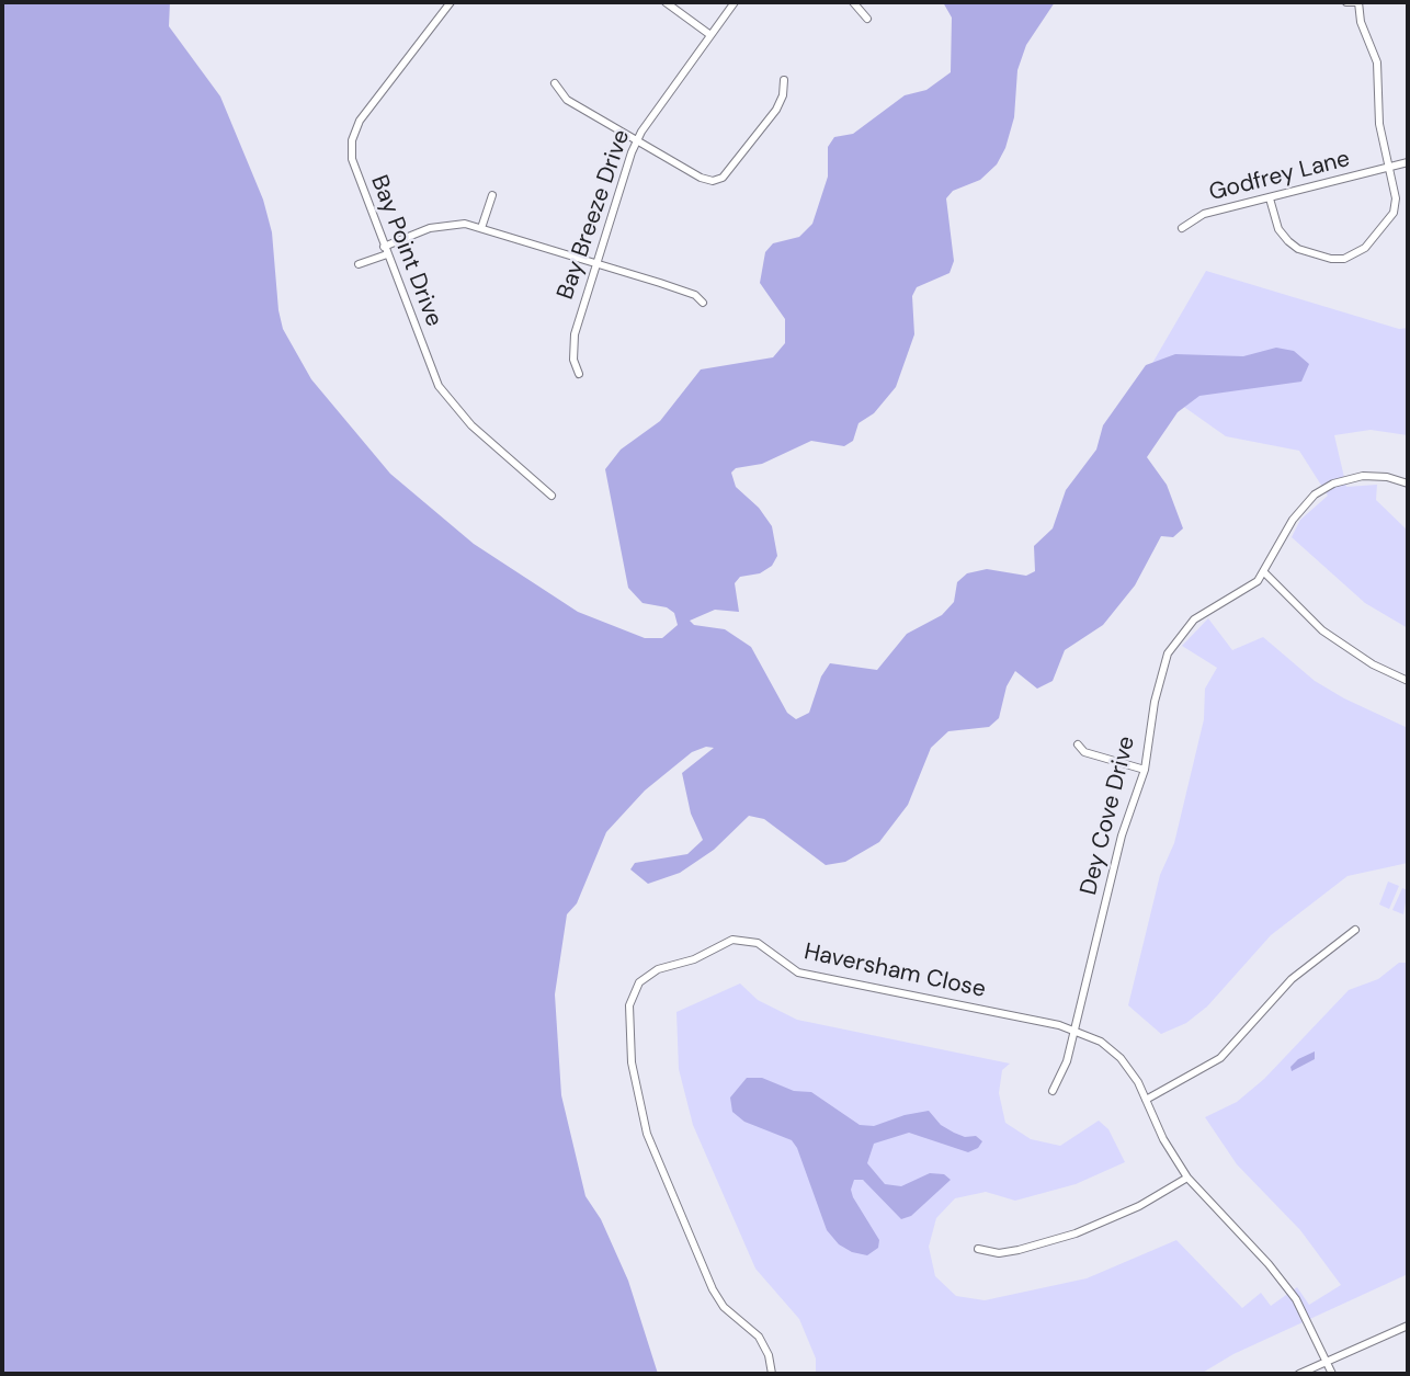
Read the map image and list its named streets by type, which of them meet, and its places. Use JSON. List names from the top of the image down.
{
  "streets": {
    "street": [
      "Godfrey Lane",
      "Bay Breeze Drive",
      "Bay Point Drive",
      "Dey Cove Drive",
      "Haversham Close"
    ]
  },
  "crossings": [
    ["Dey Cove Drive", "Haversham Close"]
  ]
}
